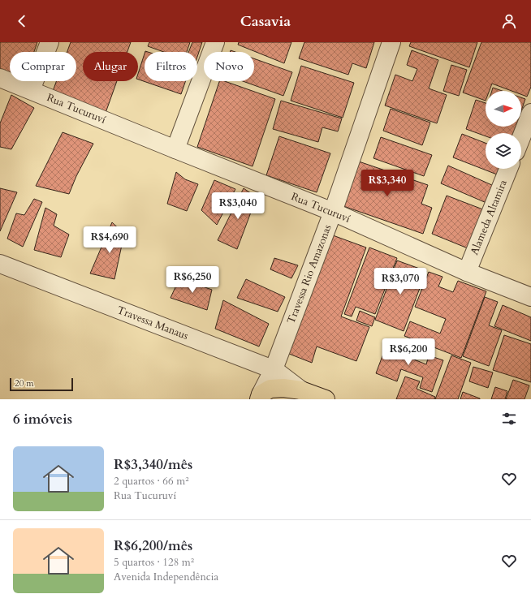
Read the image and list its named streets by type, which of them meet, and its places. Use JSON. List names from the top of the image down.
{
  "streets": {
    "street": [
      "Rua Tucuruví",
      "Alameda Altamira",
      "Travessa Rio Amazonas",
      "Travessa Manaus"
    ]
  },
  "crossings": [
    ["Rua Tucuruví", "Alameda Altamira"],
    ["Rua Tucuruví", "Travessa Rio Amazonas"],
    ["Travessa Rio Amazonas", "Travessa Manaus"]
  ],
  "scale_bar": "20 m",
  "north": "right",
  "page": {
    "header": "Casavia",
    "chip": [
      "Comprar",
      "Alugar",
      "Filtros",
      "Novo"
    ],
    "price": [
      "R$3,340",
      "R$3,040",
      "R$4,690",
      "R$6,250",
      "R$3,070",
      "R$6,200"
    ],
    "scale": "20 m",
    "heading": "6 imóveis",
    "list": [
      {
        "name": "R$3,340/mês",
        "note": "2 quartos · 66 m² · Rua Tucuruví"
      },
      {
        "name": "R$6,200/mês",
        "note": "5 quartos · 128 m² · Avenida Independência"
      }
    ]
  }
}
